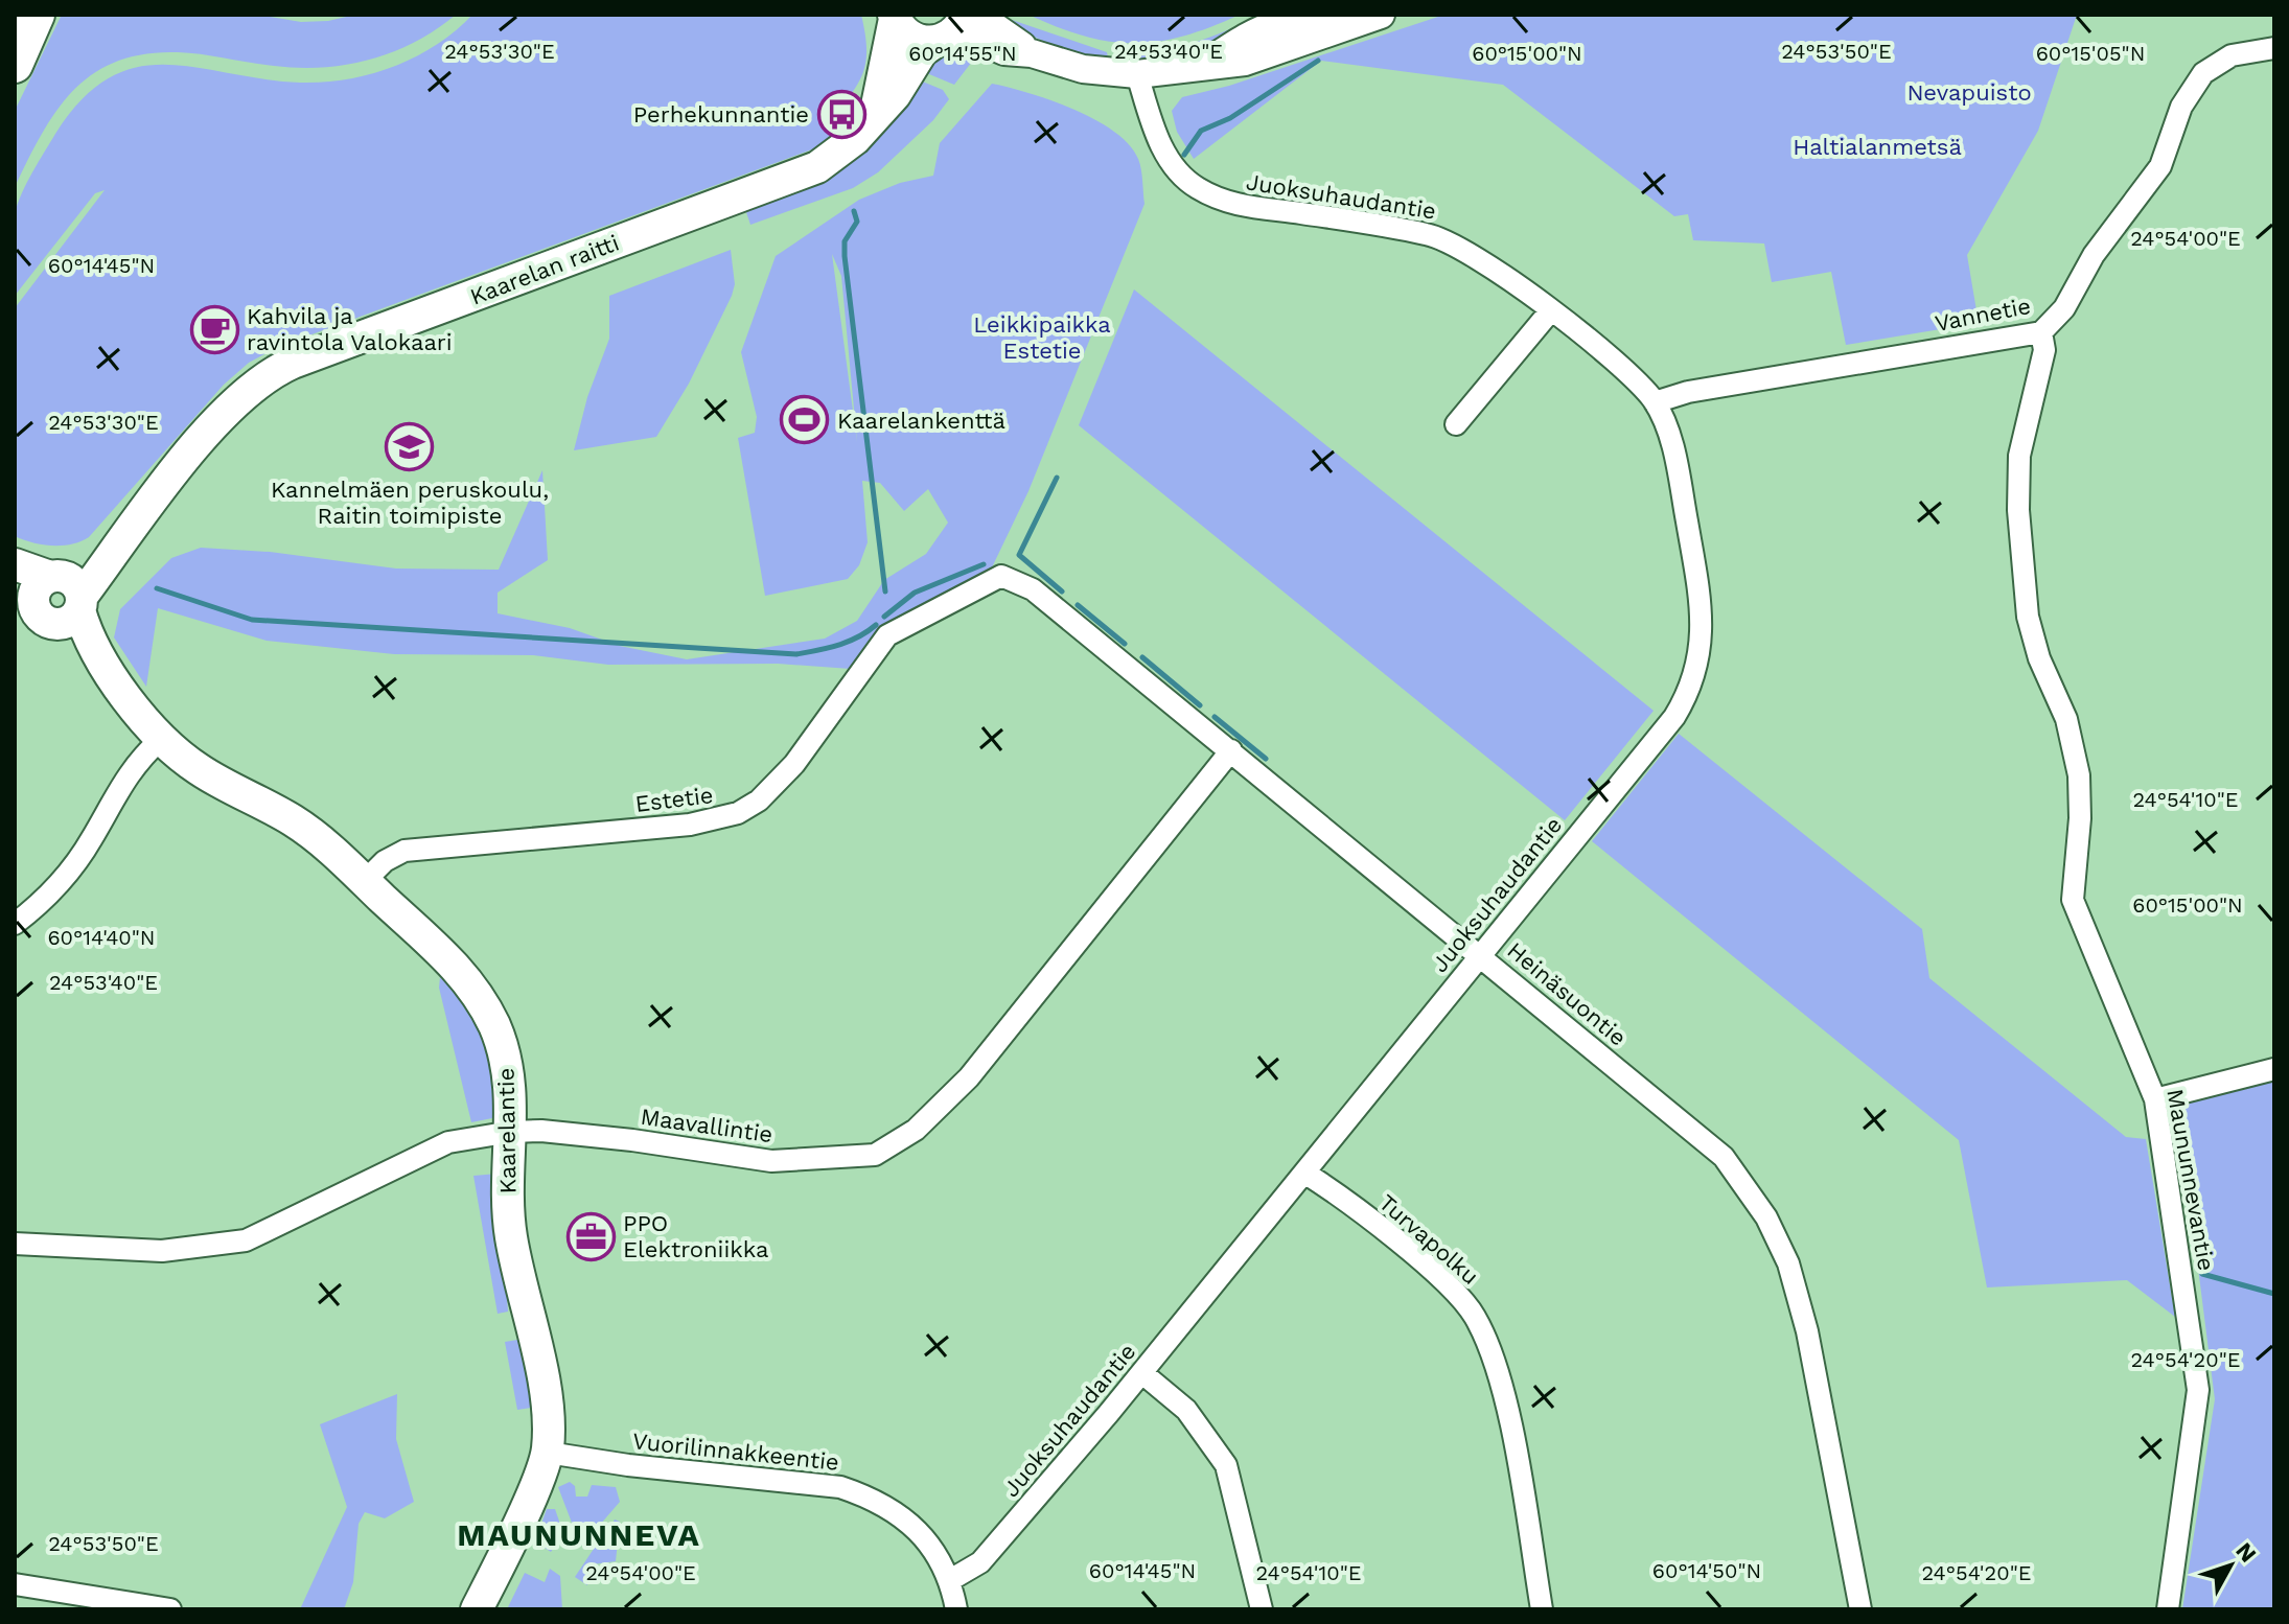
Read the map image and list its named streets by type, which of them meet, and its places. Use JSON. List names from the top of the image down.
{
  "streets": {
    "main road": ["Kaarelan raitti", "Kaarelantie"],
    "street": [
      "Juoksuhaudantie",
      "Vannetie",
      "Estetie",
      "Heinäsuontie",
      "Maavallintie",
      "Maununnevantie",
      "Turvapolku",
      "Vuorilinnakkeentie"
    ]
  },
  "crossings": [
    ["Juoksuhaudantie", "Vannetie"],
    ["Juoksuhaudantie", "Heinäsuontie"],
    ["Juoksuhaudantie", "Turvapolku"],
    ["Juoksuhaudantie", "Vuorilinnakkeentie"],
    ["Kaarelan raitti", "Kaarelantie"],
    ["Vannetie", "Maununnevantie"],
    ["Estetie", "Heinäsuontie"],
    ["Estetie", "Kaarelantie"],
    ["Heinäsuontie", "Maavallintie"],
    ["Maavallintie", "Kaarelantie"],
    ["Kaarelantie", "Vuorilinnakkeentie"]
  ],
  "districts": ["MAUNUNNEVA"],
  "parks": ["Nevapuisto", "Haltialanmetsä", "Leikkipaikka Estetie"],
  "places": {
    "bus stop": ["Perhekunnantie"],
    "cafe": ["Kahvila ja ravintola Valokaari"],
    "sports": ["Kaarelankenttä"],
    "school or university": ["Kannelmäen peruskoulu, Raitin toimipiste"],
    "office": ["PPO Elektroniikka"]
  },
  "north": "top right",
  "coordinates": [
    "24°53'30\"E",
    "24°53'40\"E",
    "24°53'50\"E",
    "60°14'55\"N",
    "60°15'00\"N",
    "60°15'05\"N",
    "24°54'00\"E",
    "60°14'45\"N",
    "24°54'10\"E",
    "60°14'40\"N",
    "24°54'20\"E",
    "60°14'50\"N"
  ]
}
